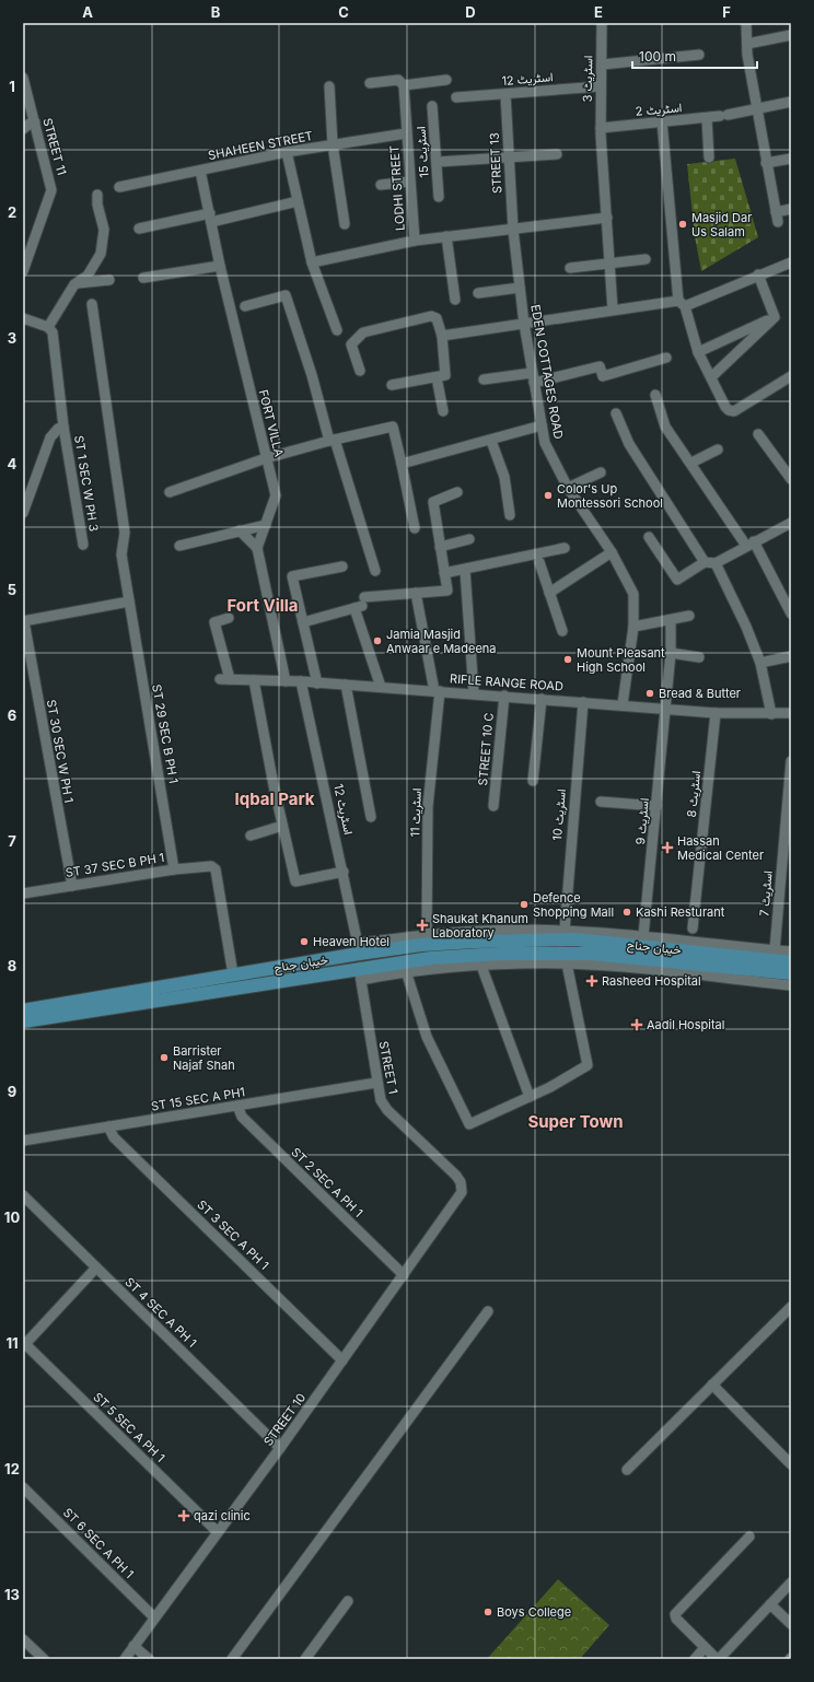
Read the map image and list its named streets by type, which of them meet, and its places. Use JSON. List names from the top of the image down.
{
  "streets": {
    "main road": ["خیبان جناح"],
    "street": [
      "اسٹریٹ 12",
      "اسٹریٹ 3",
      "اسٹریٹ 2",
      "SHAHEEN STREET",
      "STREET 11",
      "اسٹریٹ 15",
      "STREET 13",
      "LODHI STREET",
      "EDEN COTTAGES ROAD",
      "FORT VILLA",
      "ST 1 SEC W PH 3",
      "RIFLE RANGE ROAD",
      "ST 29 SEC B PH 1",
      "STREET 10 C",
      "ST 30 SEC W PH 1",
      "اسٹریٹ 8",
      "اسٹریٹ 11",
      "اسٹریٹ 10",
      "اسٹریٹ 9",
      "ST 37 SEC B PH 1",
      "اسٹریٹ 7",
      "STREET 1",
      "ST 15 SEC A PH1",
      "ST 2 SEC A PH 1",
      "ST 3 SEC A PH 1",
      "ST 4 SEC A PH 1",
      "STREET 10",
      "ST 5 SEC A PH 1",
      "ST 6 SEC A PH 1"
    ]
  },
  "crossings": [
    ["اسٹریٹ 12", "اسٹریٹ 3"],
    ["اسٹریٹ 12", "STREET 13"],
    ["اسٹریٹ 12", "RIFLE RANGE ROAD"],
    ["اسٹریٹ 12", "خیبان جناح"],
    ["اسٹریٹ 3", "اسٹریٹ 2"],
    ["SHAHEEN STREET", "LODHI STREET"],
    ["SHAHEEN STREET", "FORT VILLA"],
    ["STREET 13", "EDEN COTTAGES ROAD"],
    ["EDEN COTTAGES ROAD", "RIFLE RANGE ROAD"],
    ["RIFLE RANGE ROAD", "STREET 10 C"],
    ["RIFLE RANGE ROAD", "اسٹریٹ 8"],
    ["RIFLE RANGE ROAD", "اسٹریٹ 11"],
    ["RIFLE RANGE ROAD", "اسٹریٹ 10"],
    ["RIFLE RANGE ROAD", "اسٹریٹ 9"],
    ["ST 29 SEC B PH 1", "ST 37 SEC B PH 1"],
    ["ST 30 SEC W PH 1", "ST 37 SEC B PH 1"],
    ["ST 37 SEC B PH 1", "خیبان جناح"],
    ["خیبان جناح", "STREET 1"],
    ["STREET 1", "ST 15 SEC A PH1"],
    ["STREET 1", "STREET 10"],
    ["ST 15 SEC A PH1", "ST 2 SEC A PH 1"],
    ["ST 15 SEC A PH1", "ST 3 SEC A PH 1"],
    ["ST 2 SEC A PH 1", "STREET 10"],
    ["ST 3 SEC A PH 1", "STREET 10"],
    ["ST 4 SEC A PH 1", "STREET 10"],
    ["STREET 10", "ST 5 SEC A PH 1"],
    ["STREET 10", "ST 6 SEC A PH 1"]
  ],
  "districts": ["Fort Villa", "Iqbal Park", "Super Town"],
  "places": {
    "other": [
      "Masjid Dar Us Salam",
      "Color's Up Montessori School",
      "Jamia Masjid Anwaar e Madeena",
      "Mount Pleasant High School",
      "Bread & Butter",
      "Defence Shopping Mall",
      "Kashi Resturant",
      "Heaven Hotel",
      "Barrister Najaf Shah",
      "Boys College"
    ],
    "health": [
      "Hassan Medical Center",
      "Shaukat Khanum Laboratory",
      "Rasheed Hospital",
      "Aadil Hospital",
      "qazi clinic"
    ]
  },
  "scale_bar": "100 m",
  "grid": {
    "columns": [
      "A",
      "B",
      "C",
      "D",
      "E",
      "F"
    ],
    "rows": [
      "1",
      "2",
      "3",
      "4",
      "5",
      "6",
      "7",
      "8",
      "9",
      "10",
      "11",
      "12",
      "13"
    ]
  }
}
